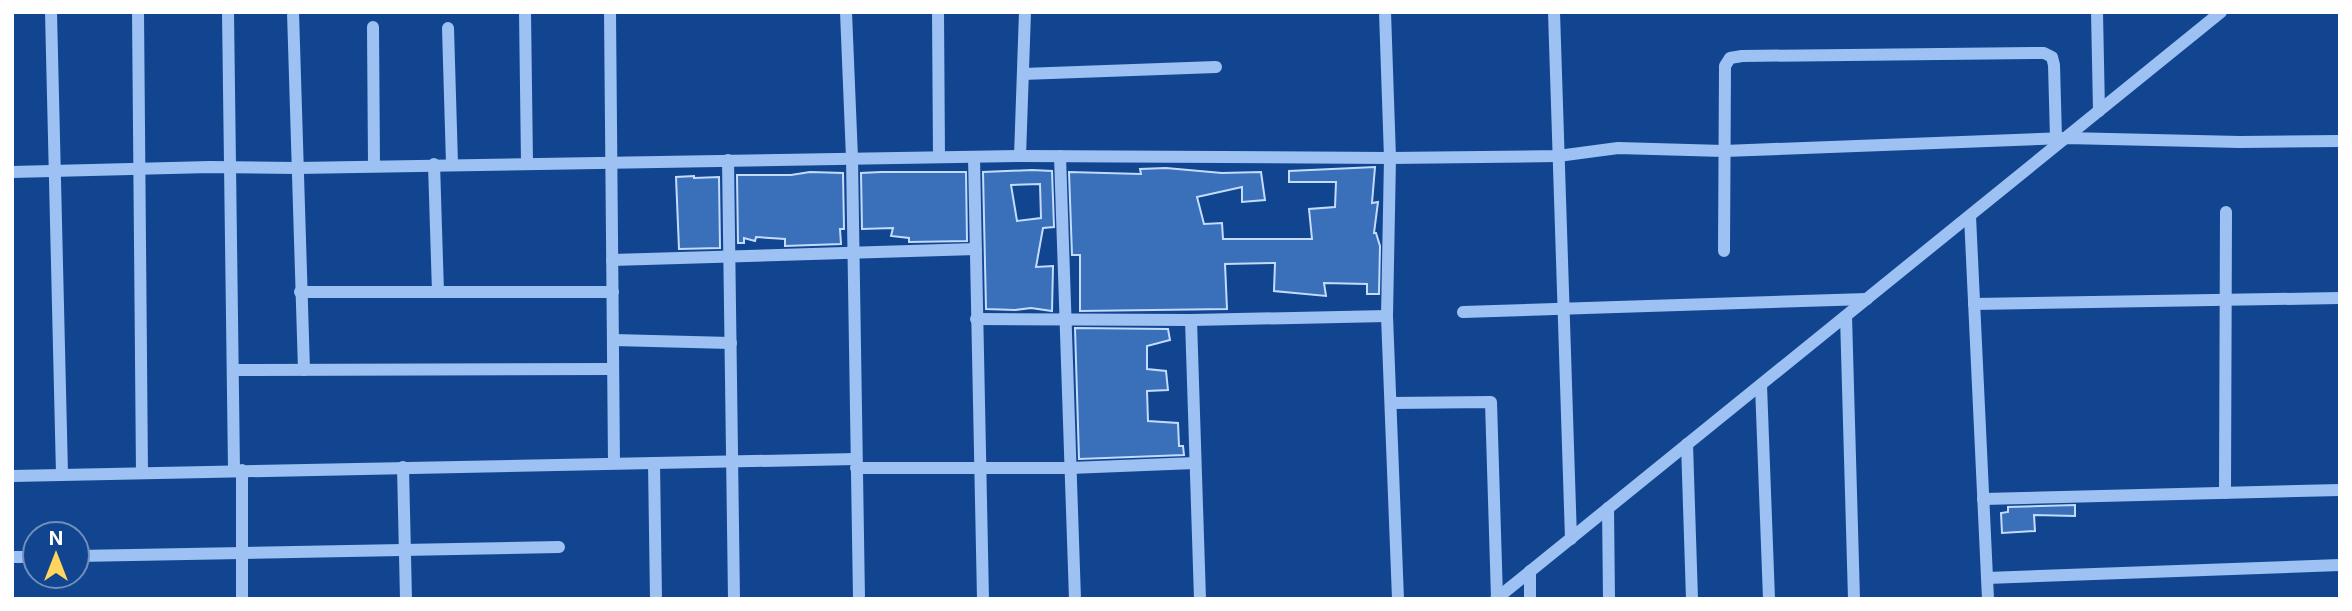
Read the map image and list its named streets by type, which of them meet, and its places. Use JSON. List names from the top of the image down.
{
  "north": "top"
}
